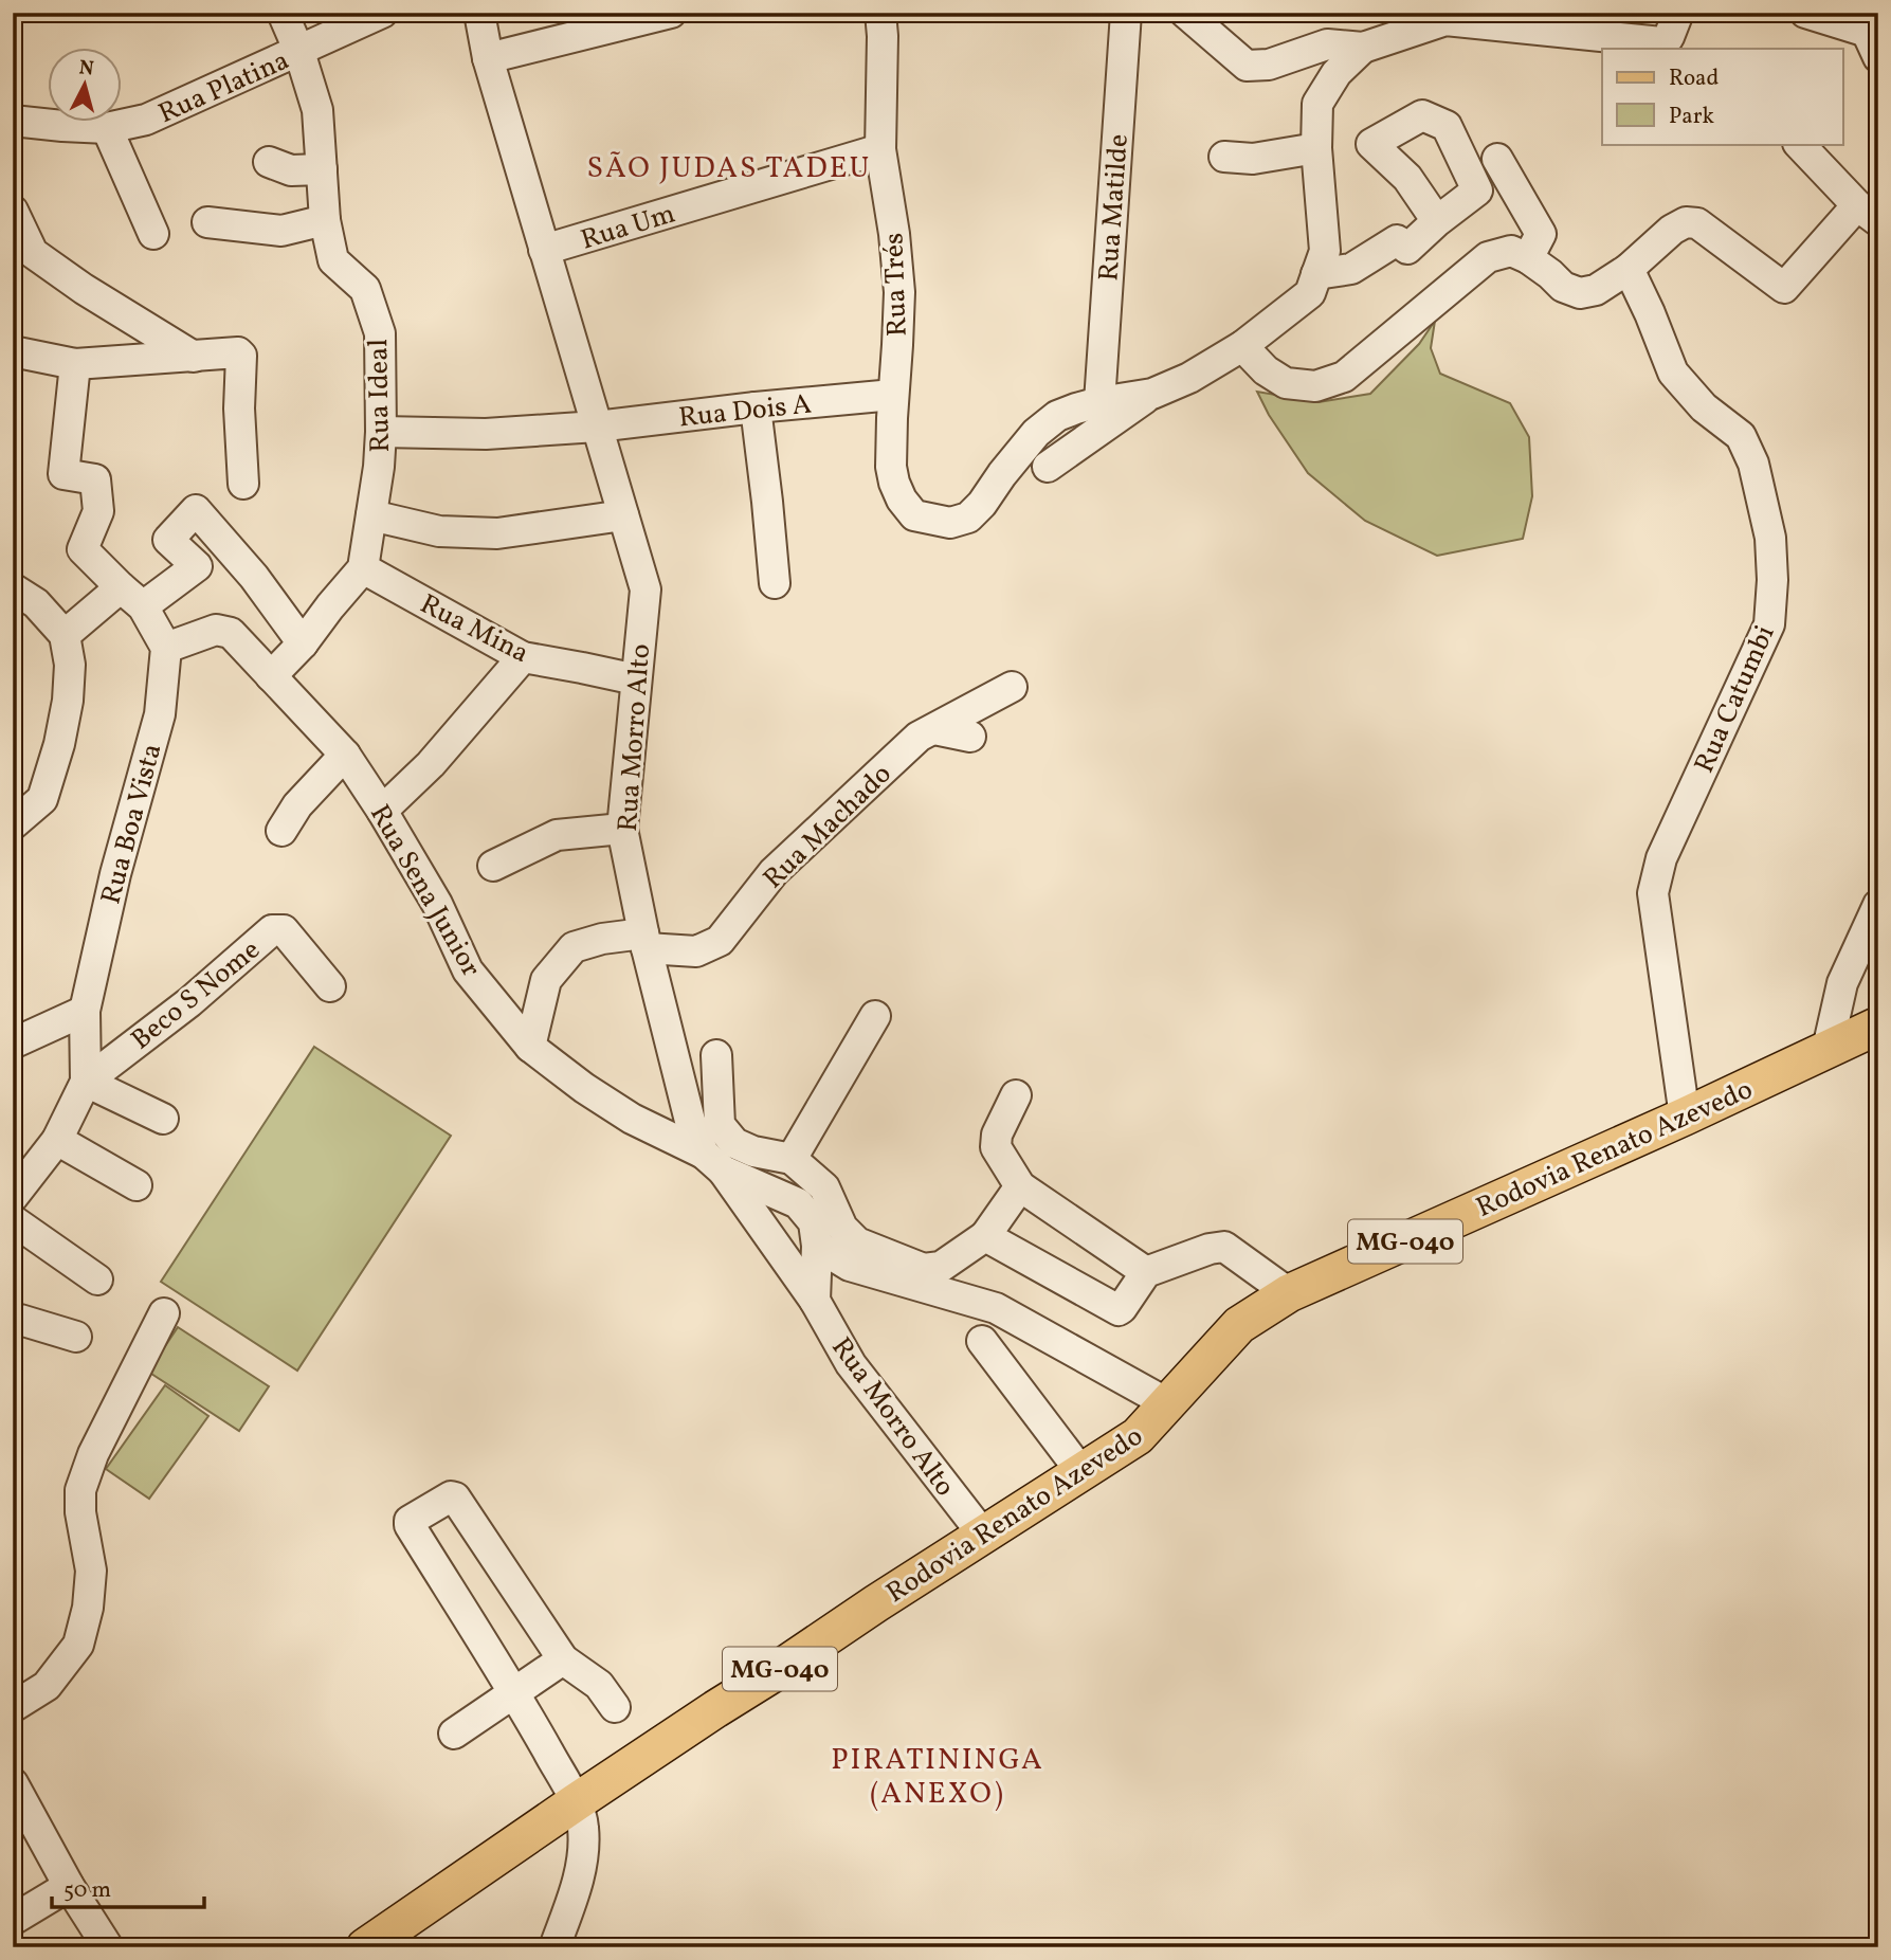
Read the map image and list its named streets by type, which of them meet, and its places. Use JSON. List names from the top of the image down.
{
  "streets": {
    "main road": ["Rodovia Renato Azevedo", "MG-040"],
    "street": [
      "Rua Platina",
      "Rua Matilde",
      "Rua Um",
      "Rua Trés",
      "Rua Ideal",
      "Rua Dois A",
      "Rua Mina",
      "Rua Catumbi",
      "Rua Morro Alto",
      "Rua Boa Vista",
      "Rua Machado",
      "Rua Sena Junior",
      "Beco S Nome"
    ]
  },
  "crossings": [
    ["Rua Platina", "Rua Ideal"],
    ["Rua Matilde", "Rua Trés"],
    ["Rua Um", "Rua Trés"],
    ["Rua Um", "Rua Morro Alto"],
    ["Rua Trés", "Rua Dois A"],
    ["Rua Ideal", "Rua Dois A"],
    ["Rua Ideal", "Rua Mina"],
    ["Rua Dois A", "Rua Morro Alto"],
    ["Rua Mina", "Rua Morro Alto"],
    ["Rua Catumbi", "Rodovia Renato Azevedo"],
    ["Rua Morro Alto", "Rua Machado"],
    ["Rua Morro Alto", "Rua Sena Junior"],
    ["Rua Morro Alto", "Rodovia Renato Azevedo"],
    ["Rua Boa Vista", "Rua Sena Junior"],
    ["Rua Boa Vista", "Beco S Nome"],
    ["Rua Machado", "Rua Sena Junior"]
  ],
  "districts": ["SÃO JUDAS TADEU", "PIRATININGA (ANEXO)"],
  "legend": ["Road", "Park"],
  "scale_bar": "50 m",
  "north": "top"
}
